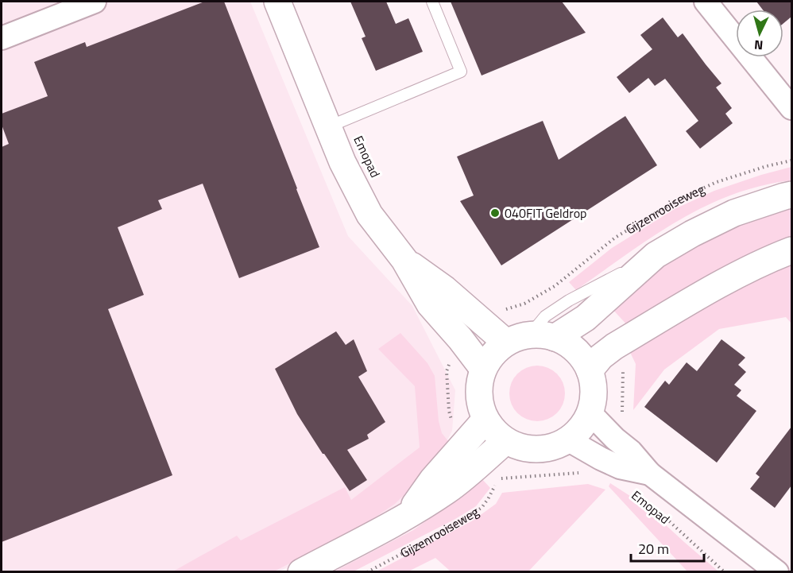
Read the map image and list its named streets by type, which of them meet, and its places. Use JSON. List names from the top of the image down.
{
  "streets": {
    "main road": ["Emopad"],
    "path": ["Gijzenrooiseweg"]
  },
  "crossings": [
    ["Emopad", "Gijzenrooiseweg"]
  ],
  "places": ["040FIT Geldrop"],
  "scale_bar": "20 m",
  "north": "bottom"
}
